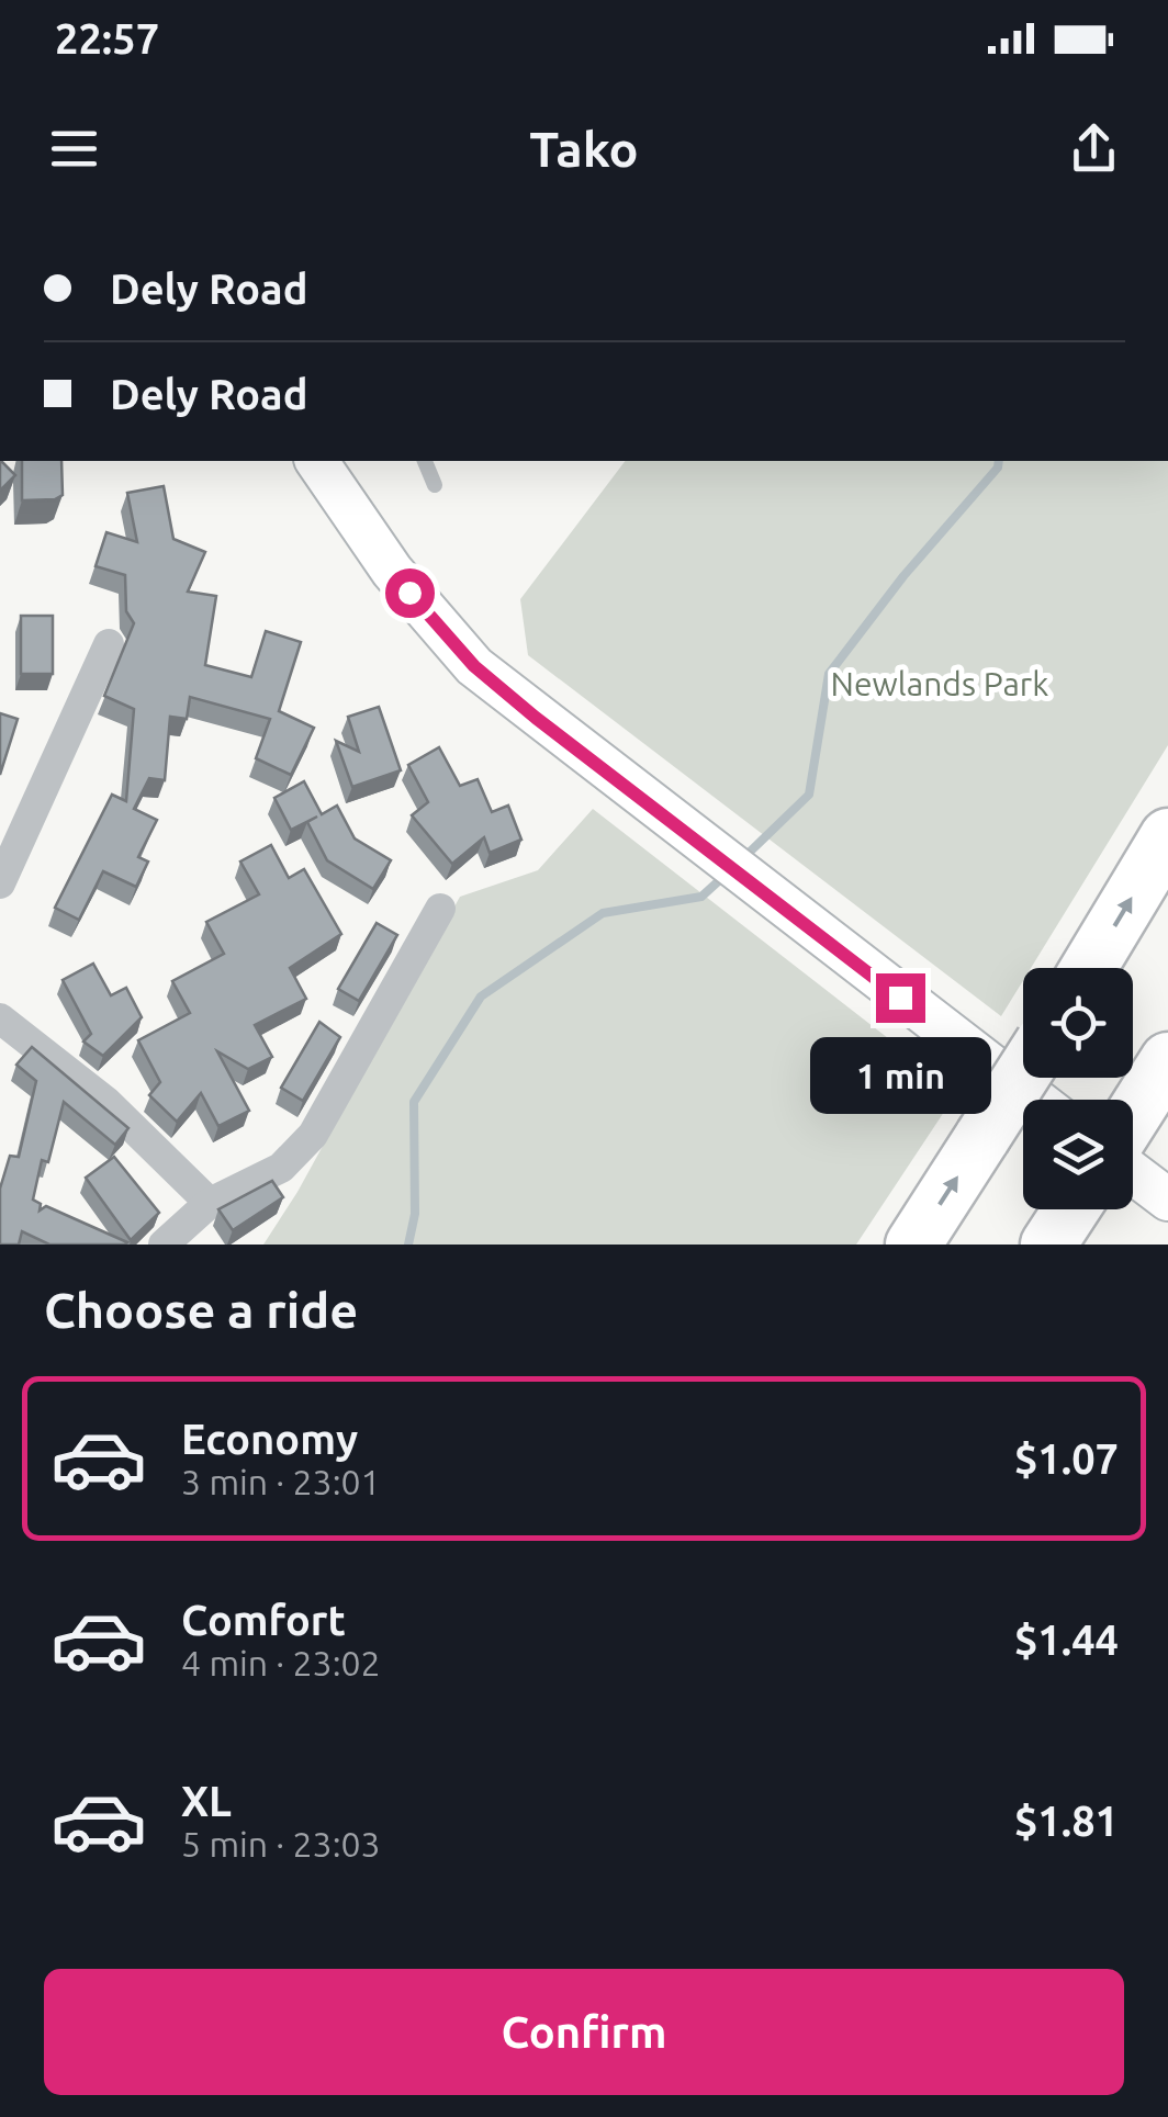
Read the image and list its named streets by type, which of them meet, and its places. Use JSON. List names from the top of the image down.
{
  "parks": ["Newlands Park"],
  "page": {
    "status": "22:57",
    "header": "Tako",
    "banner": ["Dely Road", "Dely Road"],
    "bubble": "1 min",
    "heading": "Choose a ride",
    "list": [
      {
        "name": "Economy",
        "note": "3 min · 23:01",
        "value": "$1.07"
      },
      {
        "name": "Comfort",
        "note": "4 min · 23:02",
        "value": "$1.44"
      },
      {
        "name": "XL",
        "note": "5 min · 23:03",
        "value": "$1.81"
      }
    ],
    "buttons": "Confirm"
  }
}
